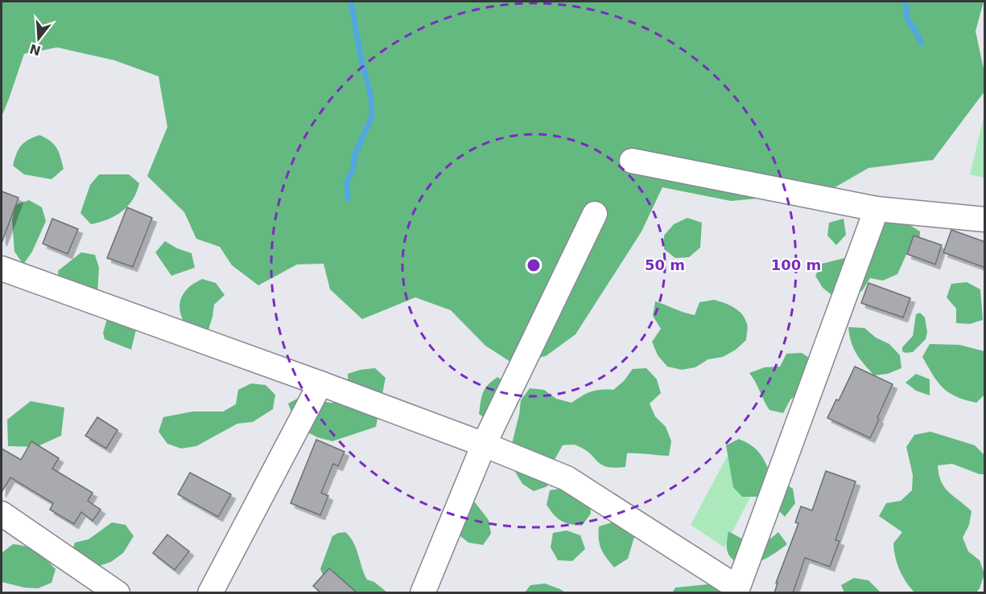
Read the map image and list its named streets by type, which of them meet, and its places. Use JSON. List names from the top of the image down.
{
  "north": "bottom",
  "rings": ["50 m", "100 m"]
}
